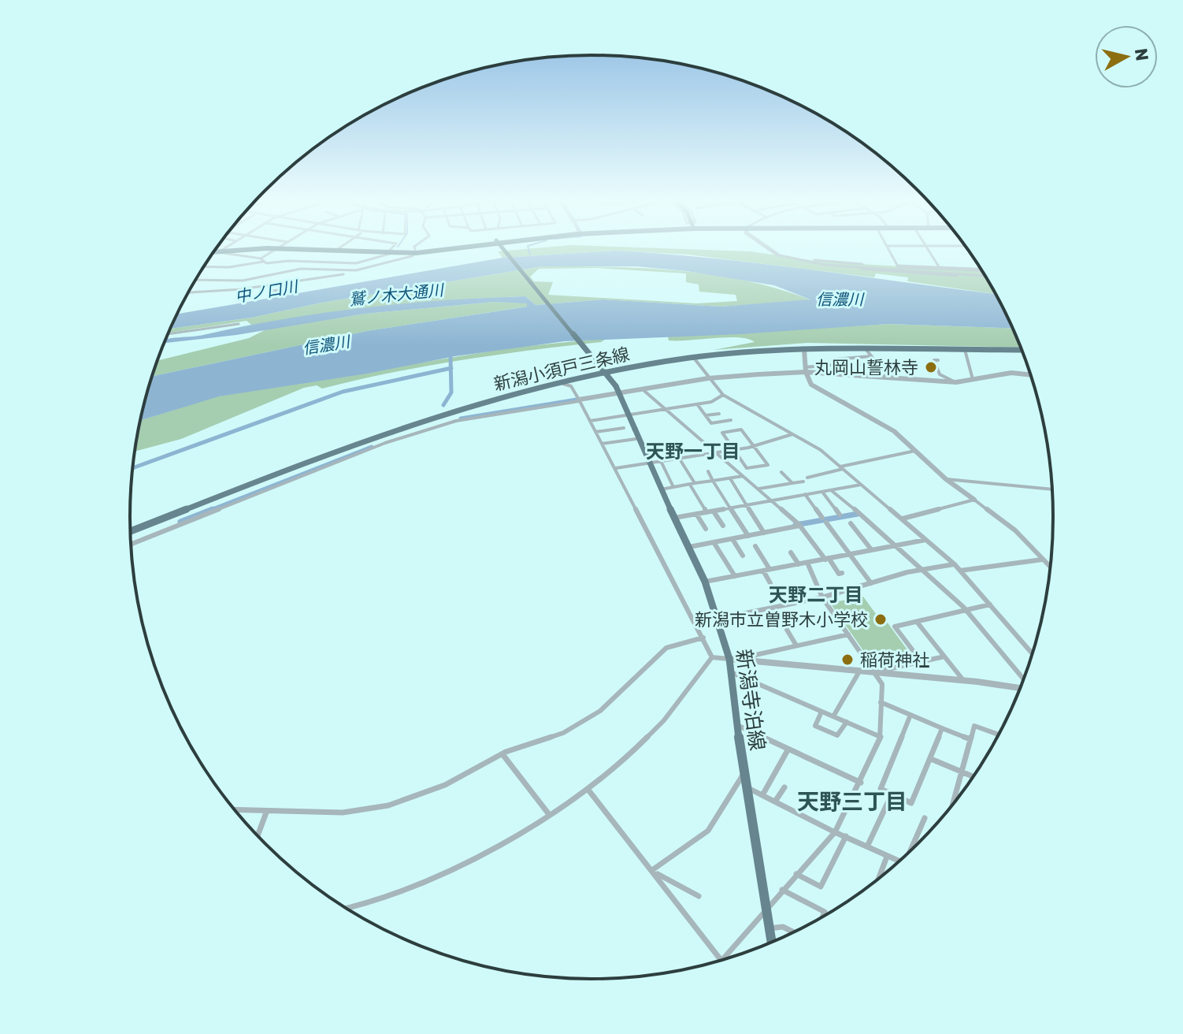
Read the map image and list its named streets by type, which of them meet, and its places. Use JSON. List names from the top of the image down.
{
  "streets": {
    "main road": ["新潟小須戸三条線", "新潟寺泊線"]
  },
  "crossings": [
    ["新潟小須戸三条線", "新潟寺泊線"]
  ],
  "districts": ["天野一丁目", "天野二丁目", "天野三丁目"],
  "water": ["中ノ口川", "鷲ノ木大通川", "信濃川"],
  "places": ["丸岡山誓林寺", "新潟市立曽野木小学校", "稲荷神社"],
  "north": "right"
}
